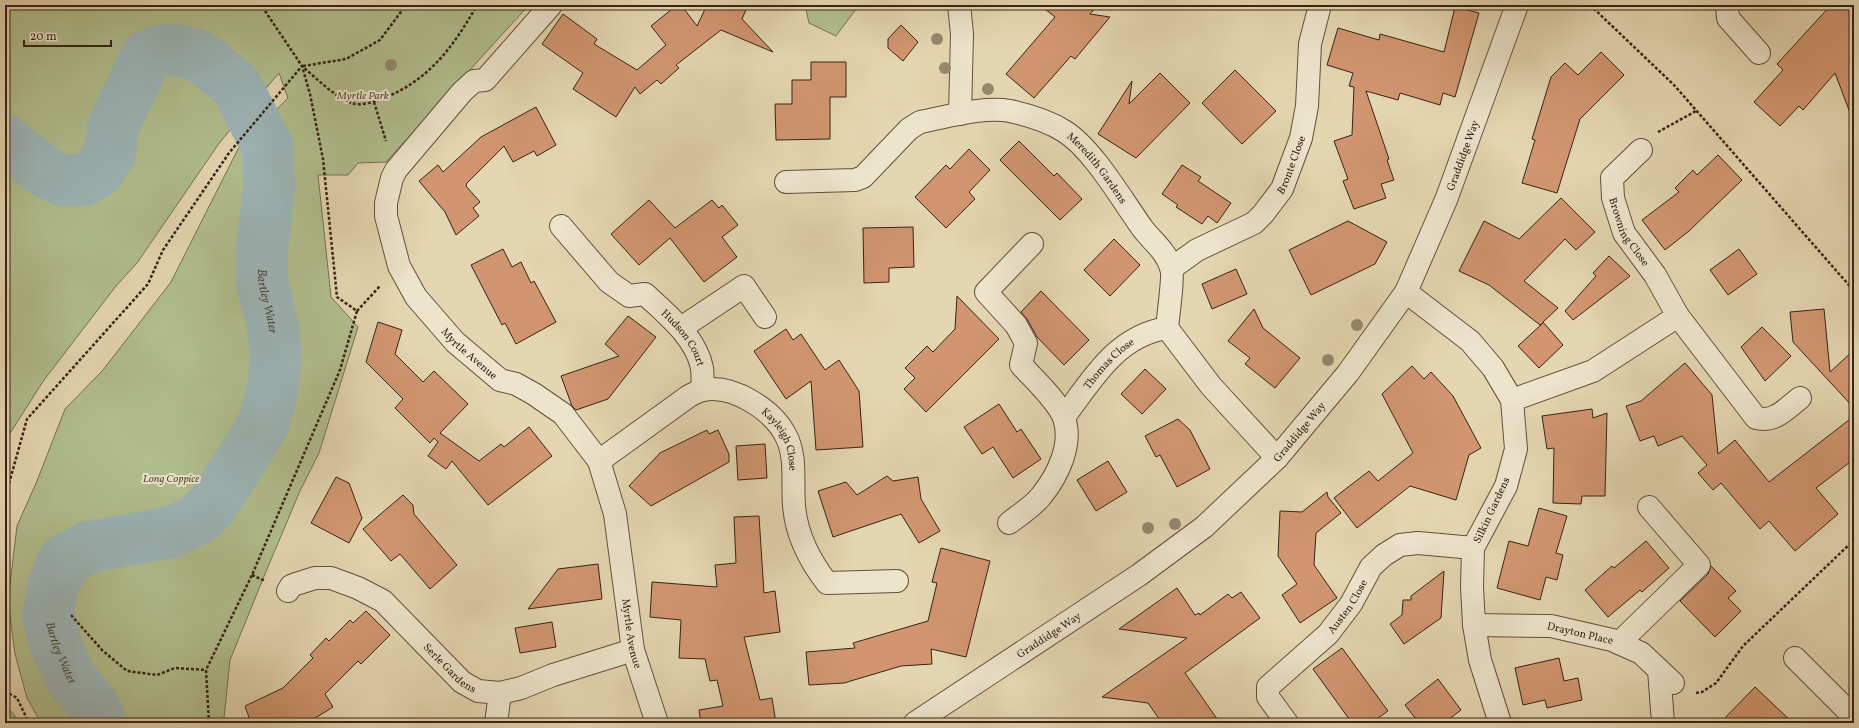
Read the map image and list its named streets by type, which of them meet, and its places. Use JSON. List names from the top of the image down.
{
  "streets": {
    "street": [
      "Graddidge Way",
      "Bronte Close",
      "Meredith Gardens",
      "Browning Close",
      "Hudson Court",
      "Myrtle Avenue",
      "Thomas Close",
      "Kayleigh Close",
      "Silkin Gardens",
      "Austen Close",
      "Drayton Place",
      "Serle Gardens"
    ]
  },
  "crossings": [
    ["Graddidge Way", "Silkin Gardens"],
    ["Bronte Close", "Meredith Gardens"],
    ["Hudson Court", "Kayleigh Close"],
    ["Myrtle Avenue", "Kayleigh Close"],
    ["Myrtle Avenue", "Serle Gardens"],
    ["Silkin Gardens", "Austen Close"],
    ["Silkin Gardens", "Drayton Place"]
  ],
  "water": ["Bartley Water"],
  "parks": ["Myrtle Park", "Long Coppice"],
  "scale_bar": "20 m"
}
